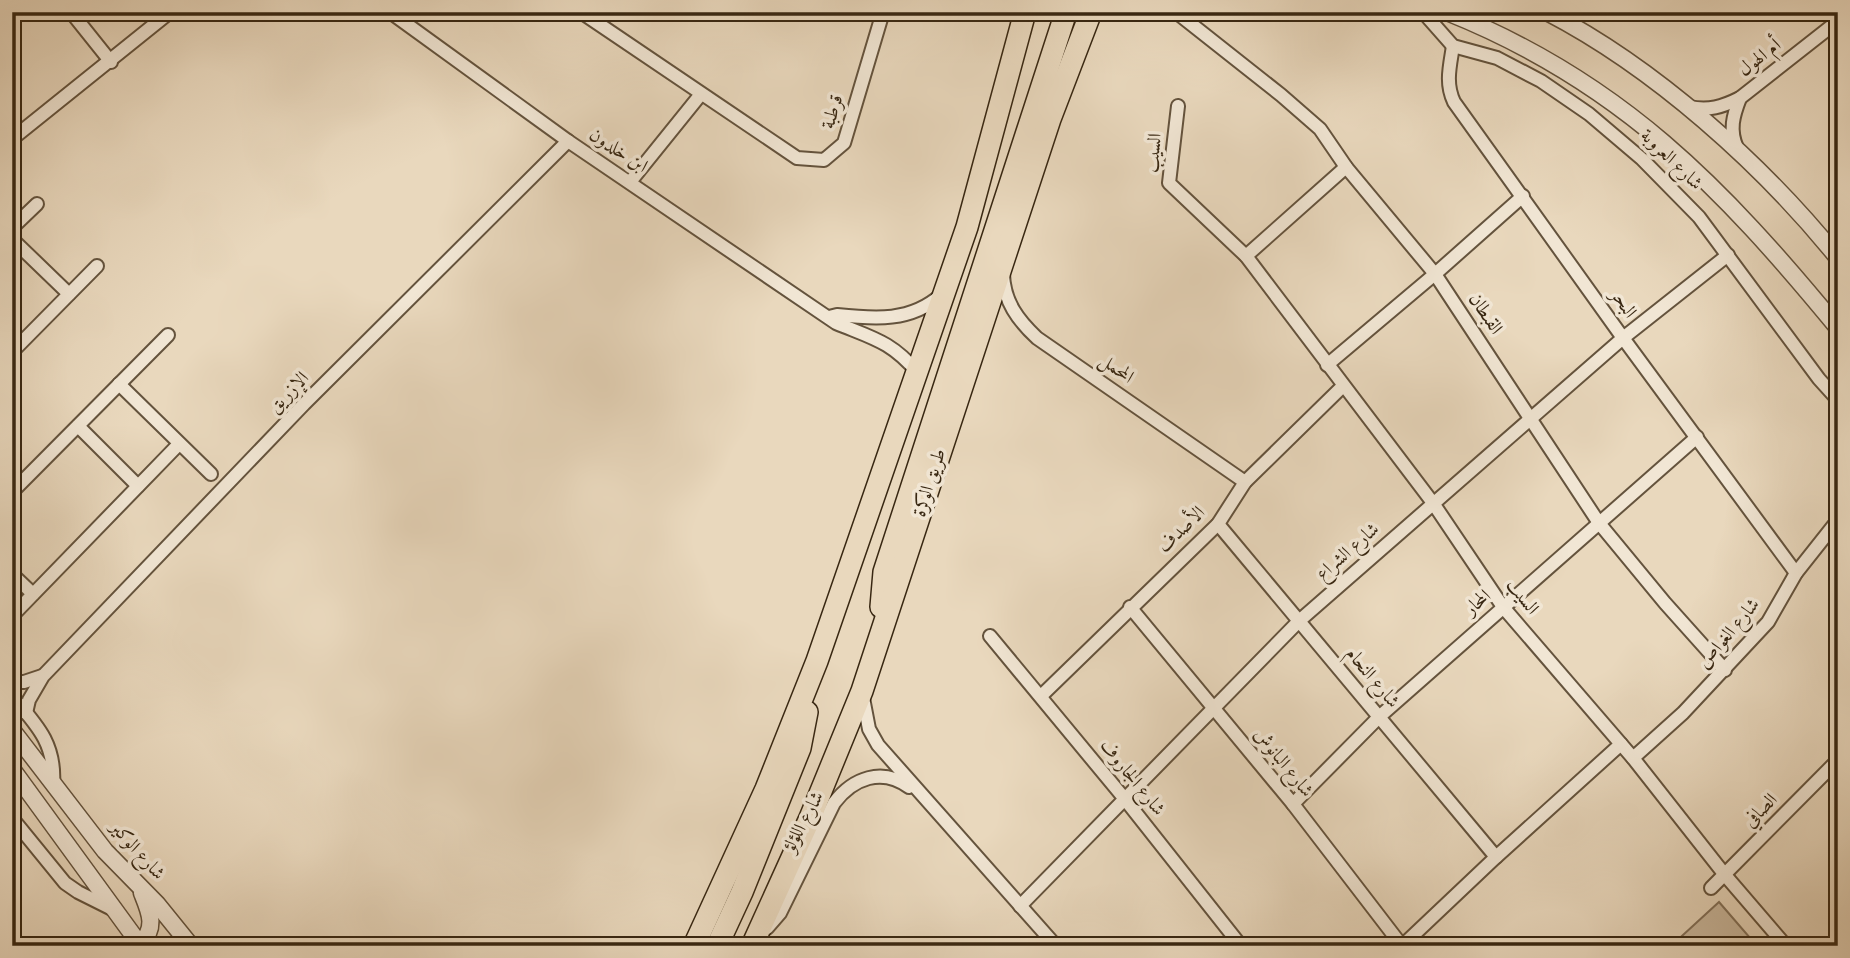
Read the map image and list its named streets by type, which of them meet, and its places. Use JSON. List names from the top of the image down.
{
  "streets": {
    "highway": ["طريق الوكرة"],
    "street": [
      "أم الهول",
      "قرطبة",
      "ابن خلدون",
      "السيب",
      "شارع العروبة",
      "البحر",
      "القبطان",
      "المحمل",
      "الإزريق",
      "الأصدف",
      "شارع الشراع",
      "المحار",
      "شارع الغواص",
      "شارع النحام",
      "شارع البانوش",
      "شارع الجاروف",
      "الصافي",
      "شارع اللؤلؤ",
      "شارع الوكير"
    ]
  },
  "crossings": [
    ["ابن خلدون", "الإزريق"],
    ["السيب", "الأصدف"],
    ["السيب", "شارع الشراع"],
    ["السيب", "المحار"],
    ["السيب", "شارع الغواص"],
    ["السيب", "الصافي"],
    ["شارع العروبة", "البحر"],
    ["شارع العروبة", "شارع الشراع"],
    ["البحر", "شارع الشراع"],
    ["البحر", "المحار"],
    ["البحر", "شارع الغواص"],
    ["القبطان", "شارع الشراع"],
    ["القبطان", "المحار"],
    ["القبطان", "شارع الغواص"],
    ["المحمل", "طريق الوكرة"],
    ["المحمل", "الأصدف"],
    ["طريق الوكرة", "شارع اللؤلؤ"],
    ["الأصدف", "شارع النحام"],
    ["الأصدف", "شارع البانوش"],
    ["الأصدف", "شارع الجاروف"],
    ["شارع الشراع", "شارع النحام"],
    ["شارع الشراع", "شارع البانوش"],
    ["شارع الشراع", "شارع الجاروف"],
    ["شارع الشراع", "شارع اللؤلؤ"],
    ["المحار", "شارع النحام"],
    ["المحار", "شارع البانوش"]
  ]
}
